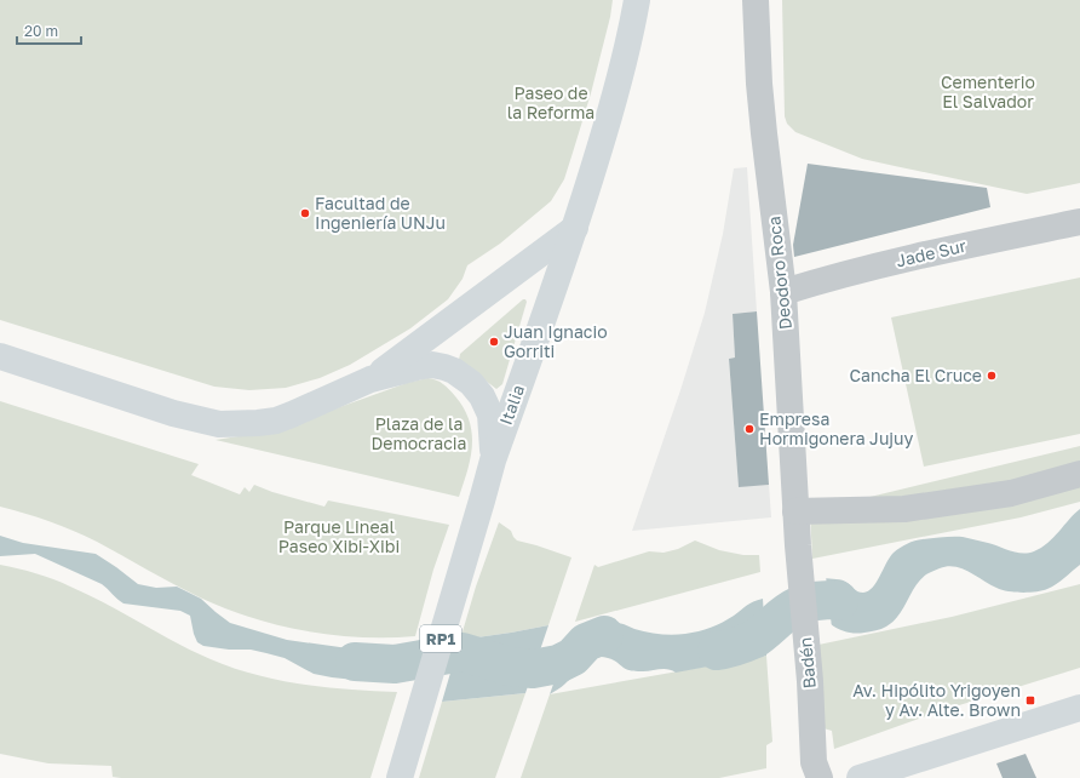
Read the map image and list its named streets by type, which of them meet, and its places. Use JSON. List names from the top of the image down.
{
  "streets": {
    "main road": ["Italia", "RP1"],
    "street": ["Jade Sur", "Deodoro Roca", "Badén"]
  },
  "crossings": [
    ["Jade Sur", "Deodoro Roca"],
    ["Deodoro Roca", "Badén"]
  ],
  "parks": [
    "Cementerio El Salvador",
    "Paseo de la Reforma",
    "Plaza de la Democracia",
    "Parque Lineal Paseo Xibi-Xibi"
  ],
  "places": {
    "other": [
      "Facultad de Ingeniería UNJu",
      "Juan Ignacio Gorriti",
      "Cancha El Cruce",
      "Empresa Hormigonera Jujuy"
    ],
    "transit": ["Av. Hipólito Yrigoyen y Av. Alte. Brown"]
  },
  "scale_bar": "20 m"
}
